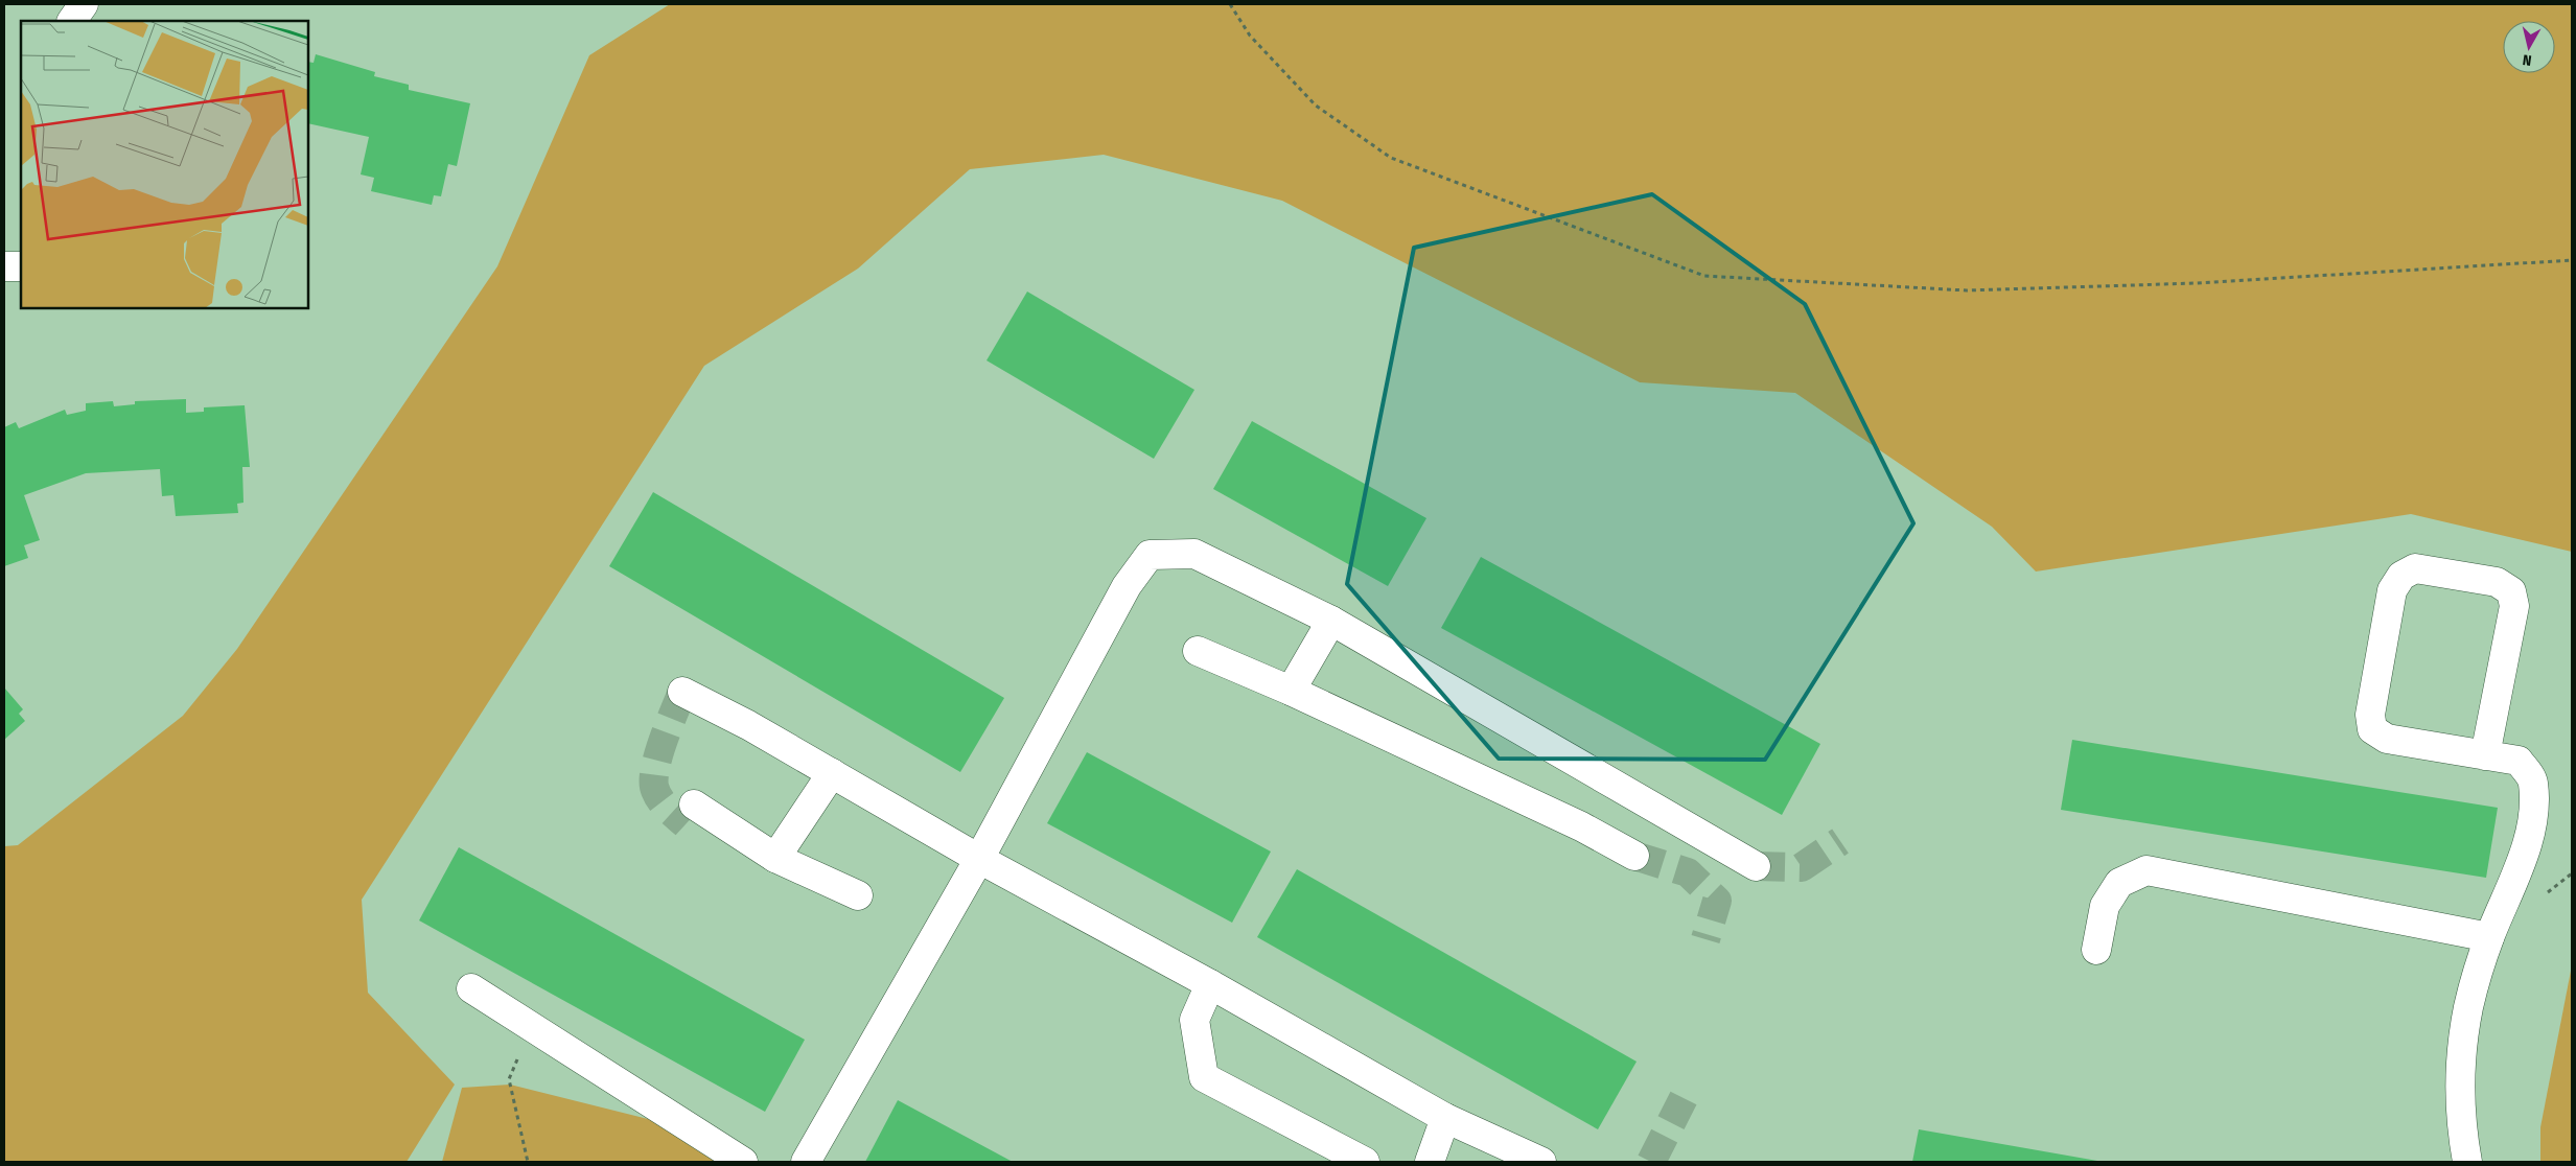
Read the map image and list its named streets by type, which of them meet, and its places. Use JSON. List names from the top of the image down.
{
  "north": "bottom"
}
